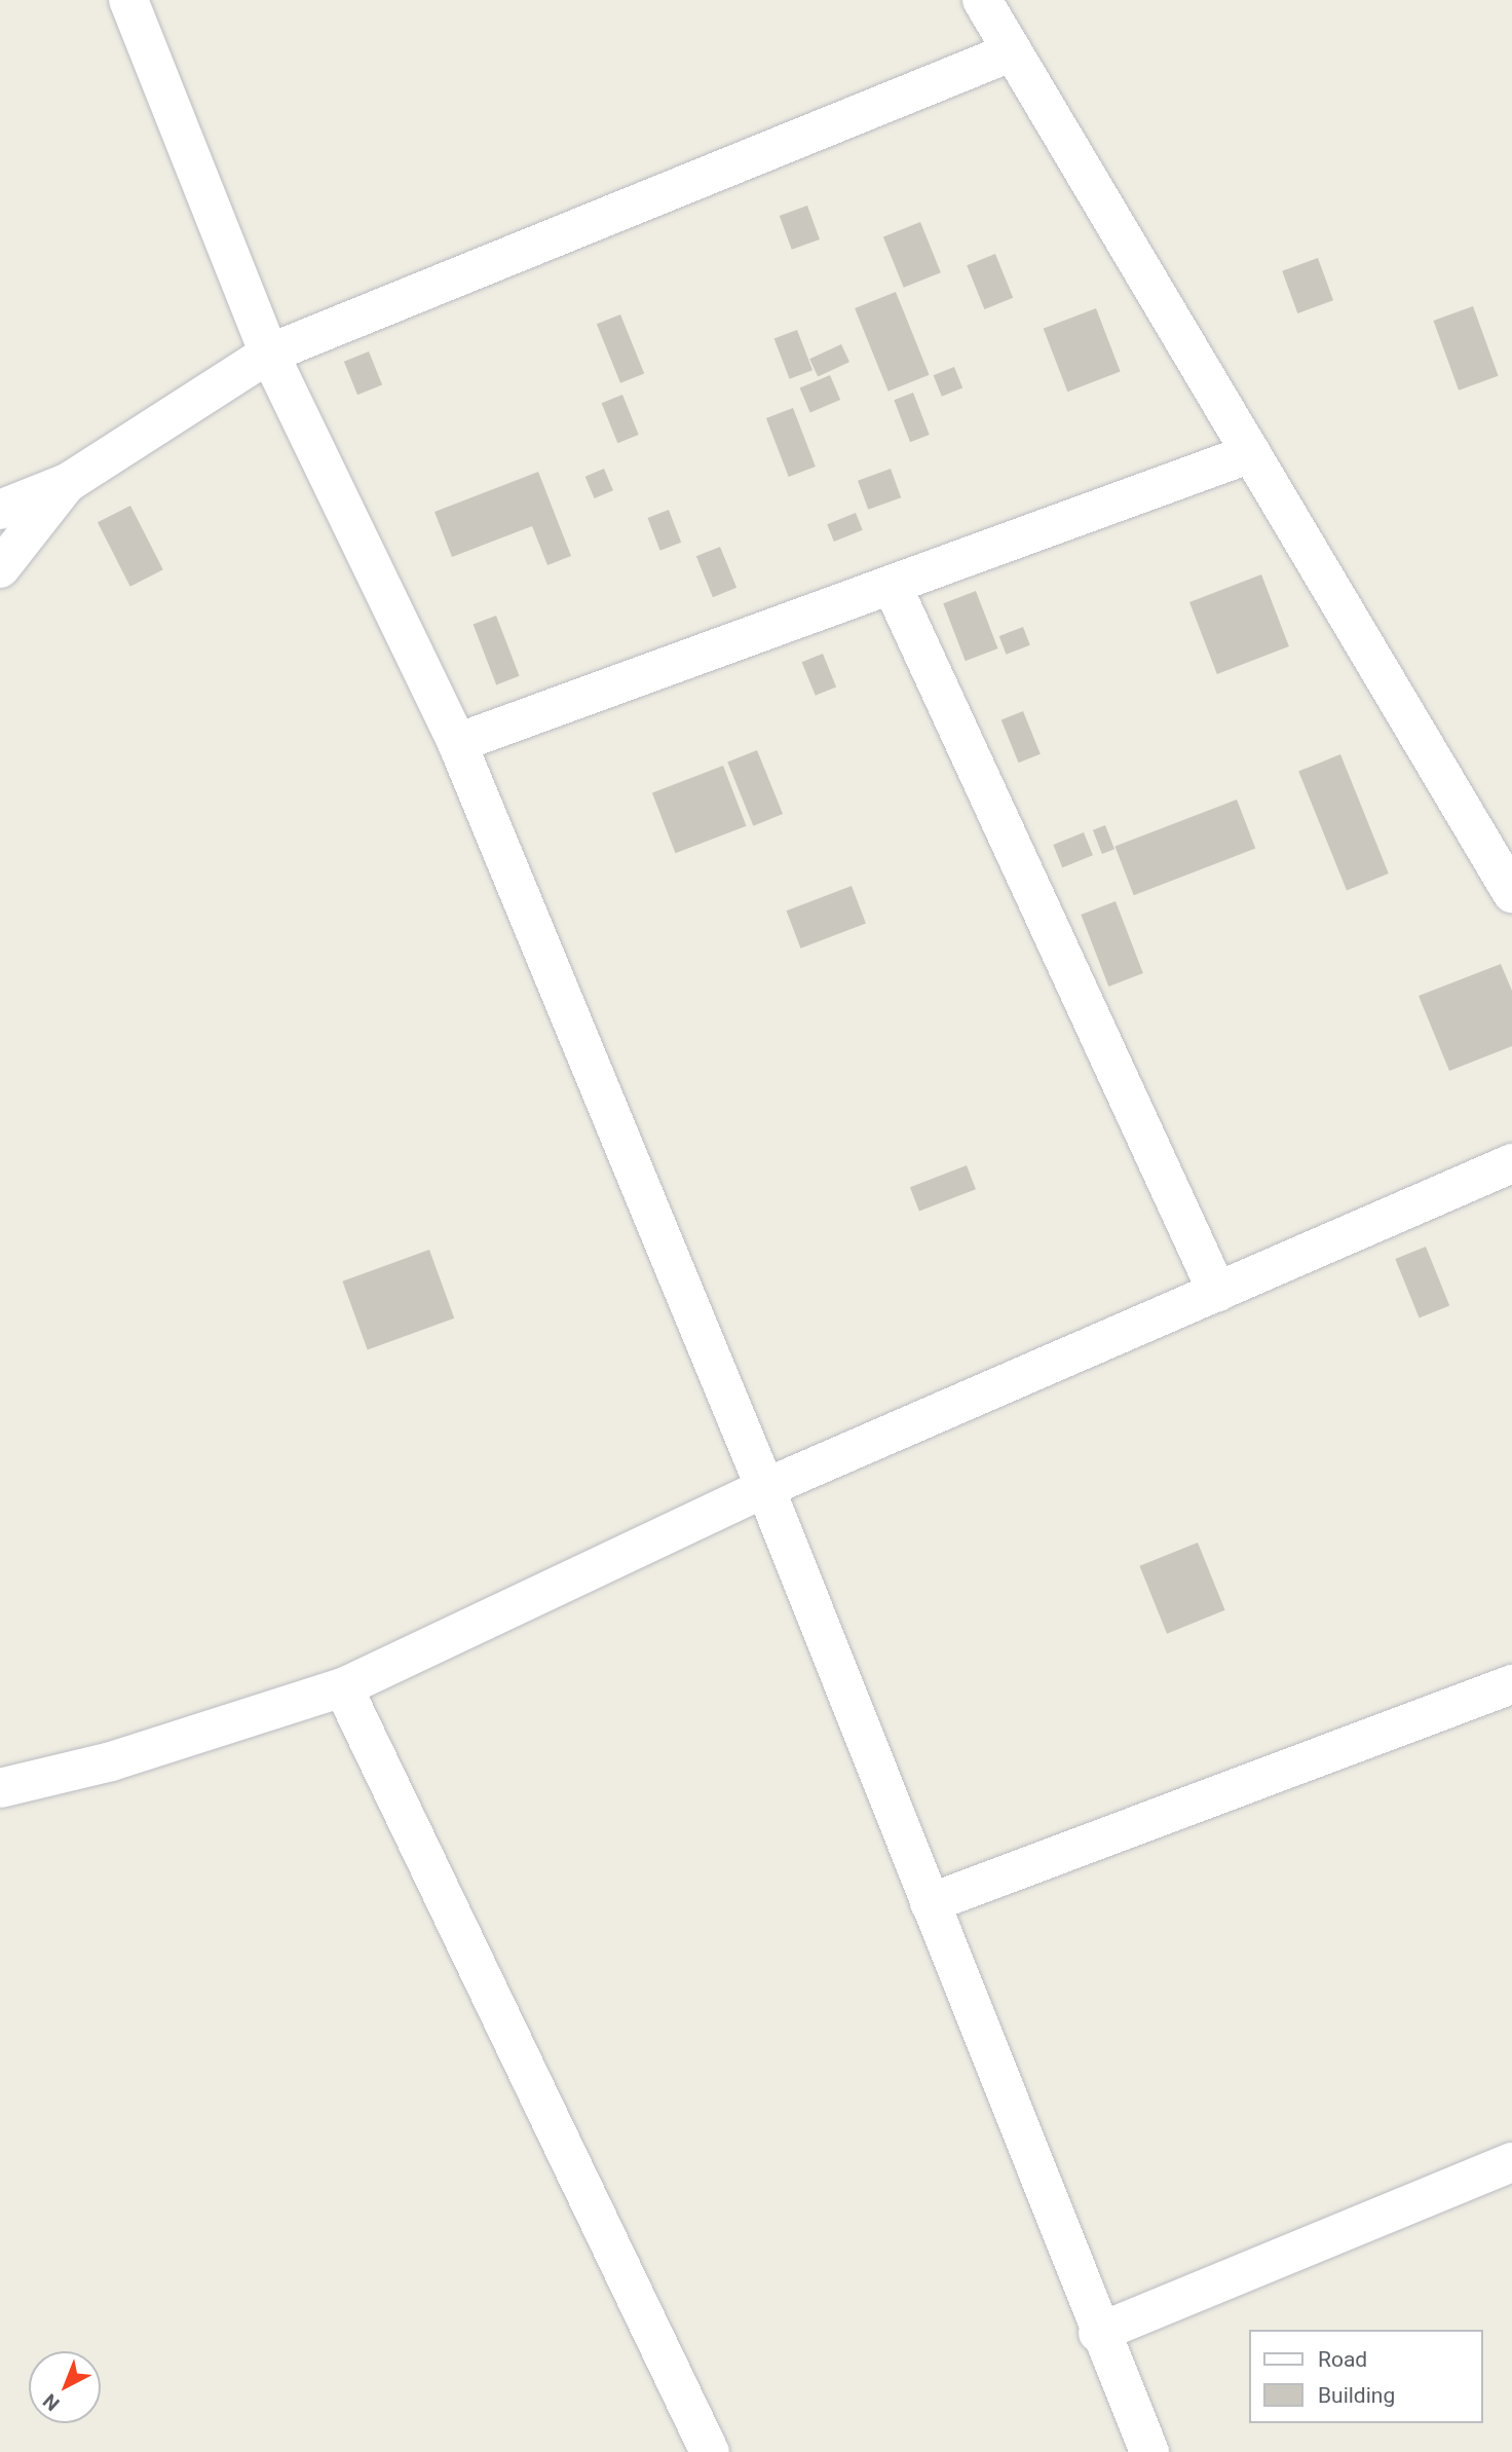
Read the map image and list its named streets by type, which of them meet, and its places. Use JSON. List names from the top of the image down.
{
  "legend": ["Road", "Building"],
  "north": "bottom left"
}
